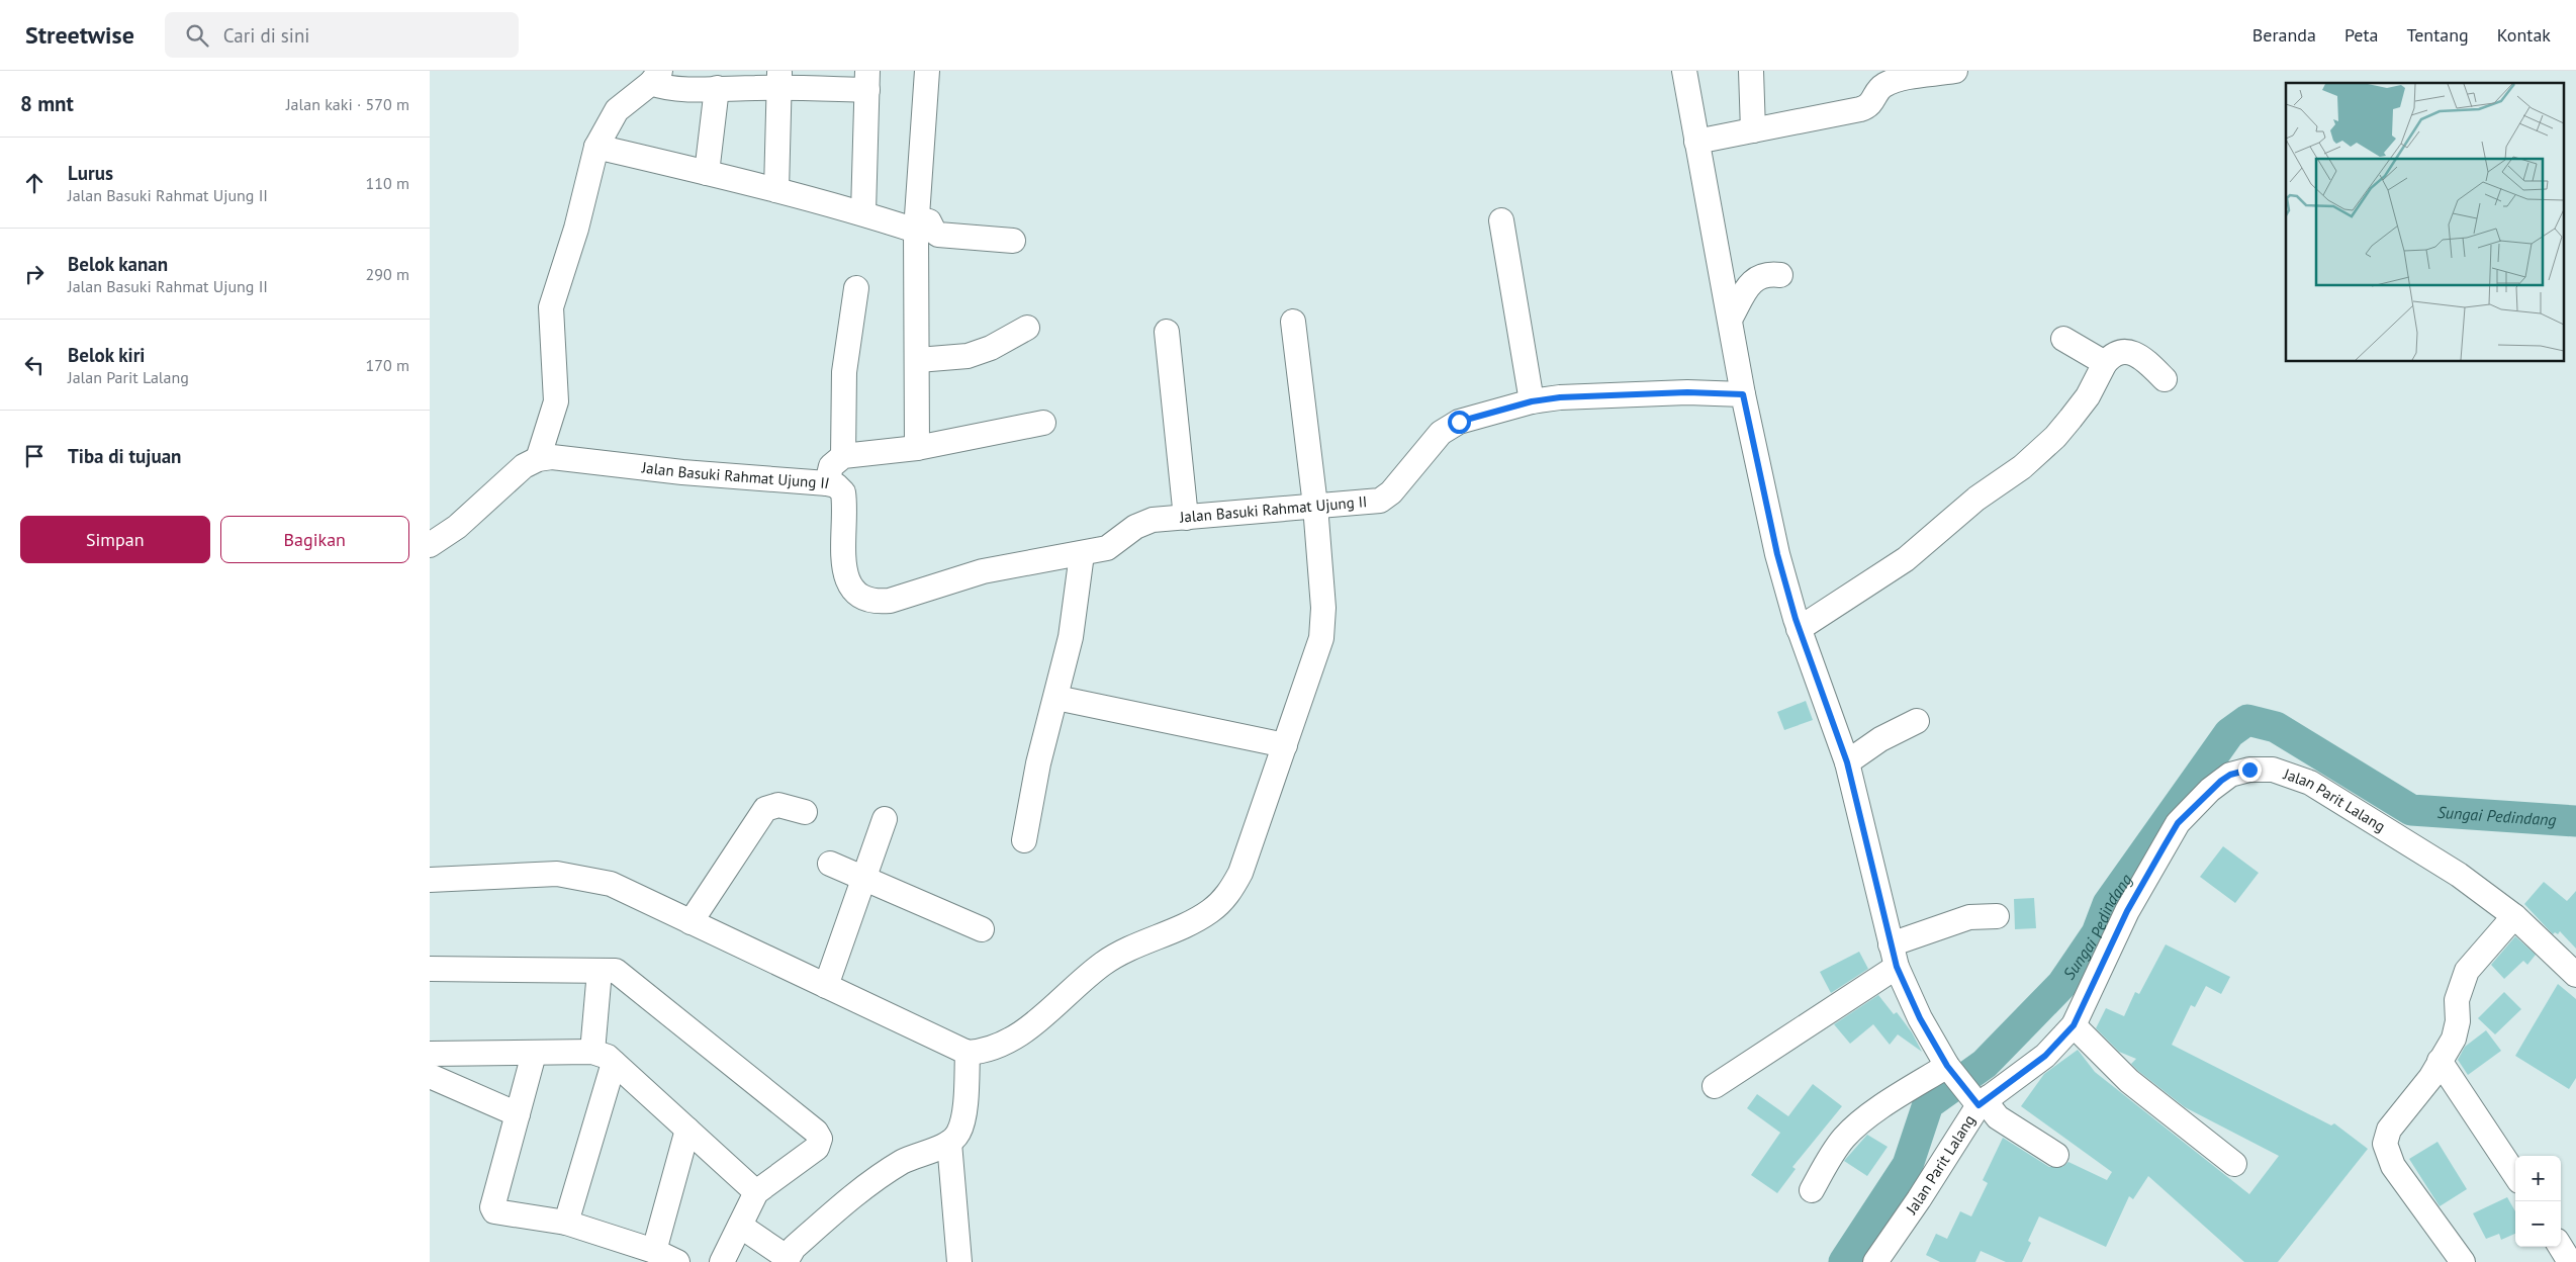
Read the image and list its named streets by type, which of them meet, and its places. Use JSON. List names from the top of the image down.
{
  "streets": {
    "street": ["Jalan Basuki Rahmat Ujung II", "Jalan Parit Lalang"]
  },
  "water": ["Sungai Pedindang"],
  "page": {
    "header": "Streetwise",
    "search": "Cari di sini",
    "nav": [
      "Beranda",
      "Peta",
      "Tentang",
      "Kontak"
    ],
    "heading": ["8 mnt", "Jalan kaki · 570 m"],
    "list": [
      ["Lurus", "Jalan Basuki Rahmat Ujung II", "110 m"],
      ["Belok kanan", "Jalan Basuki Rahmat Ujung II", "290 m"],
      ["Belok kiri", "Jalan Parit Lalang", "170 m"],
      "Tiba di tujuan"
    ],
    "buttons": ["Simpan", "Bagikan"],
    "map_buttons": ["+", "−"]
  }
}
